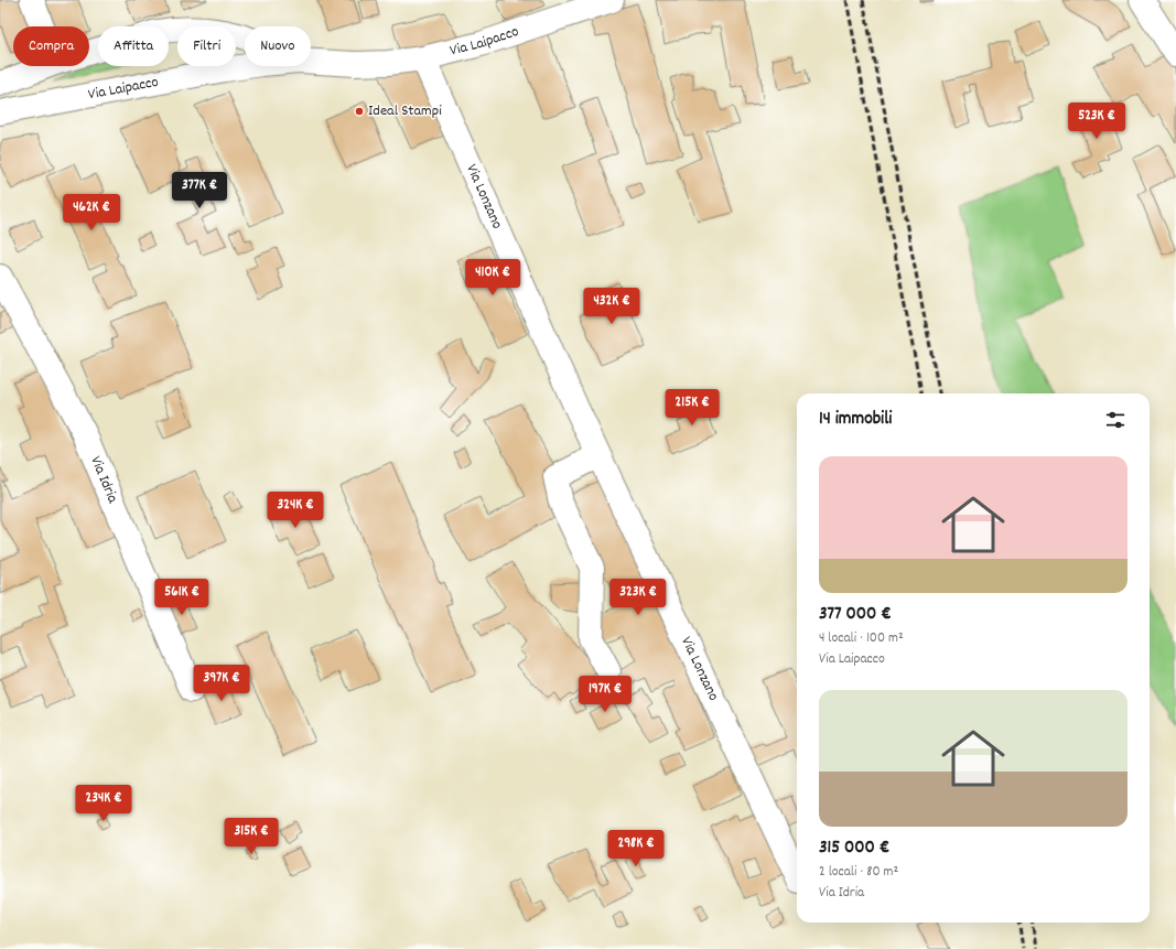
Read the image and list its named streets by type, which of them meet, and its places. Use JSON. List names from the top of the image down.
{
  "streets": {
    "street": ["Via Laipacco", "Via Lonzano", "Via Idria"]
  },
  "crossings": [
    ["Via Laipacco", "Via Lonzano"]
  ],
  "places": ["Ideal Stampi"],
  "page": {
    "chip": [
      "Compra",
      "Affitta",
      "Filtri",
      "Nuovo"
    ],
    "price": [
      "523K €",
      "377K €",
      "462K €",
      "410K €",
      "432K €",
      "215K €",
      "324K €",
      "561K €",
      "323K €",
      "397K €",
      "197K €",
      "234K €",
      "315K €",
      "298K €"
    ],
    "heading": "14 immobili",
    "list": [
      {
        "name": "377 000 €",
        "note": "4 locali · 100 m² · Via Laipacco"
      },
      {
        "name": "315 000 €",
        "note": "2 locali · 80 m² · Via Idria"
      }
    ]
  }
}
